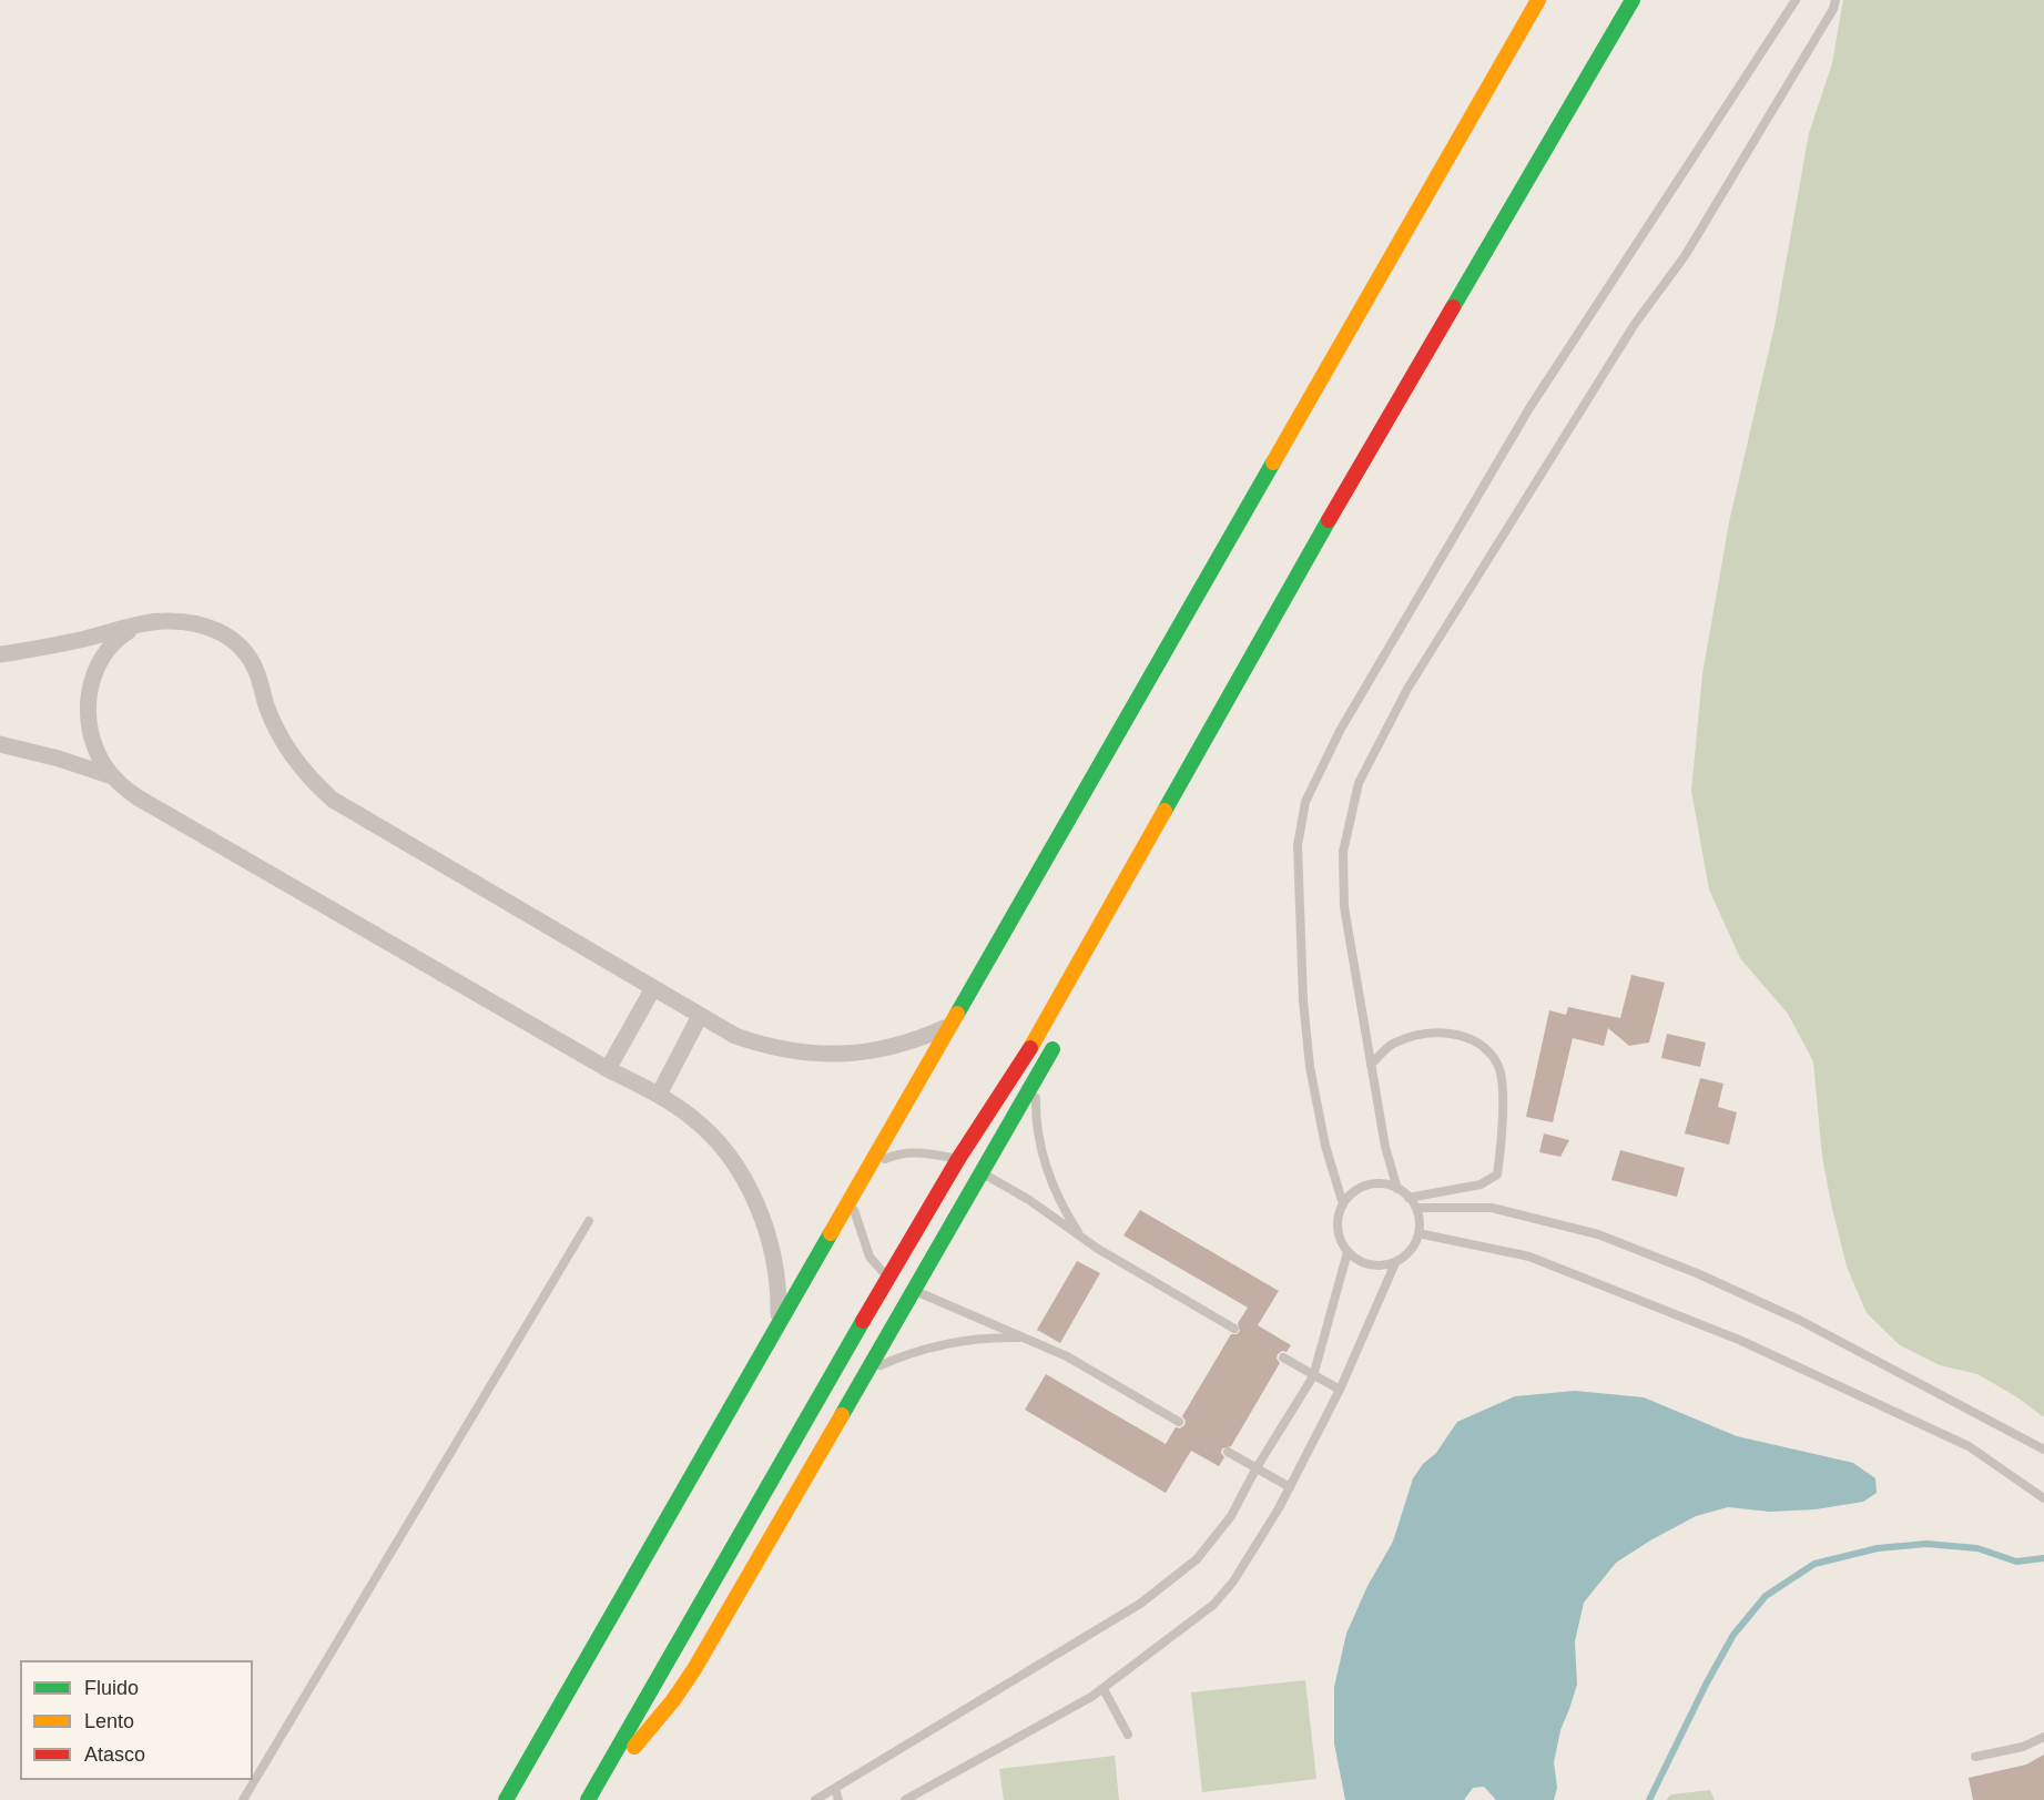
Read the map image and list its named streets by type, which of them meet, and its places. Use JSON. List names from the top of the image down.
{
  "legend": ["Fluido", "Lento", "Atasco"]
}
